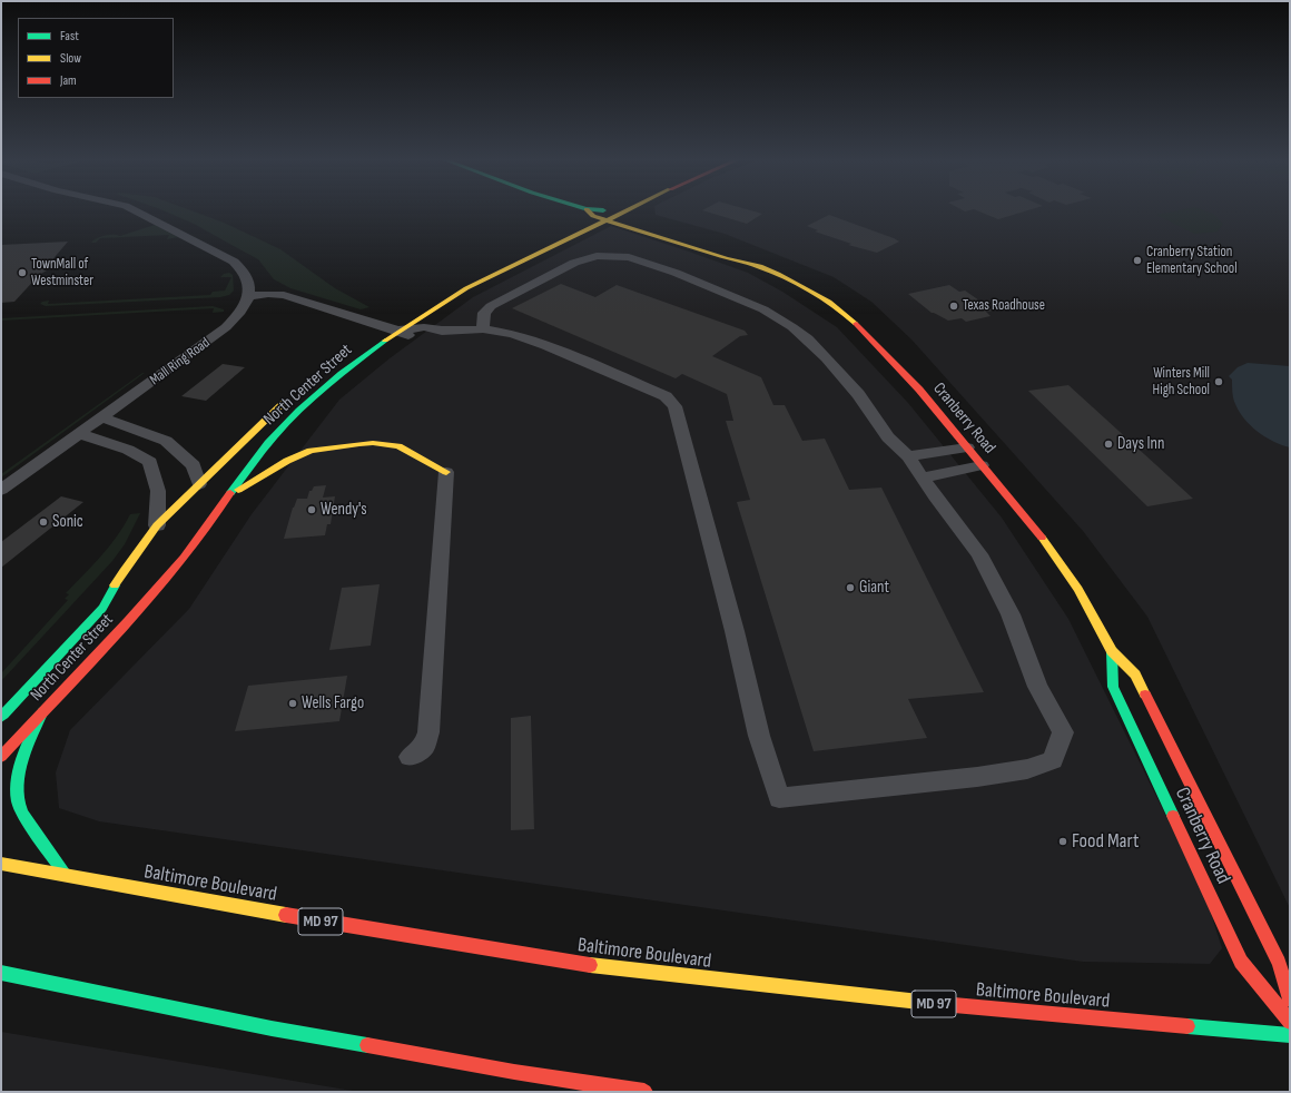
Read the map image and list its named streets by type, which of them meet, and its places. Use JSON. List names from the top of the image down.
{
  "streets": {
    "main road": [
      "North Center Street",
      "Cranberry Road",
      "Baltimore Boulevard",
      "MD 97"
    ],
    "street": ["Mall Ring Road"]
  },
  "crossings": [
    ["North Center Street", "Cranberry Road"]
  ],
  "places": [
    "Cranberry Station Elementary School",
    "TownMall of Westminster",
    "Texas Roadhouse",
    "Winters Mill High School",
    "Days Inn",
    "Wendy's",
    "Sonic",
    "Giant",
    "Wells Fargo",
    "Food Mart"
  ],
  "legend": ["Fast", "Slow", "Jam"]
}
